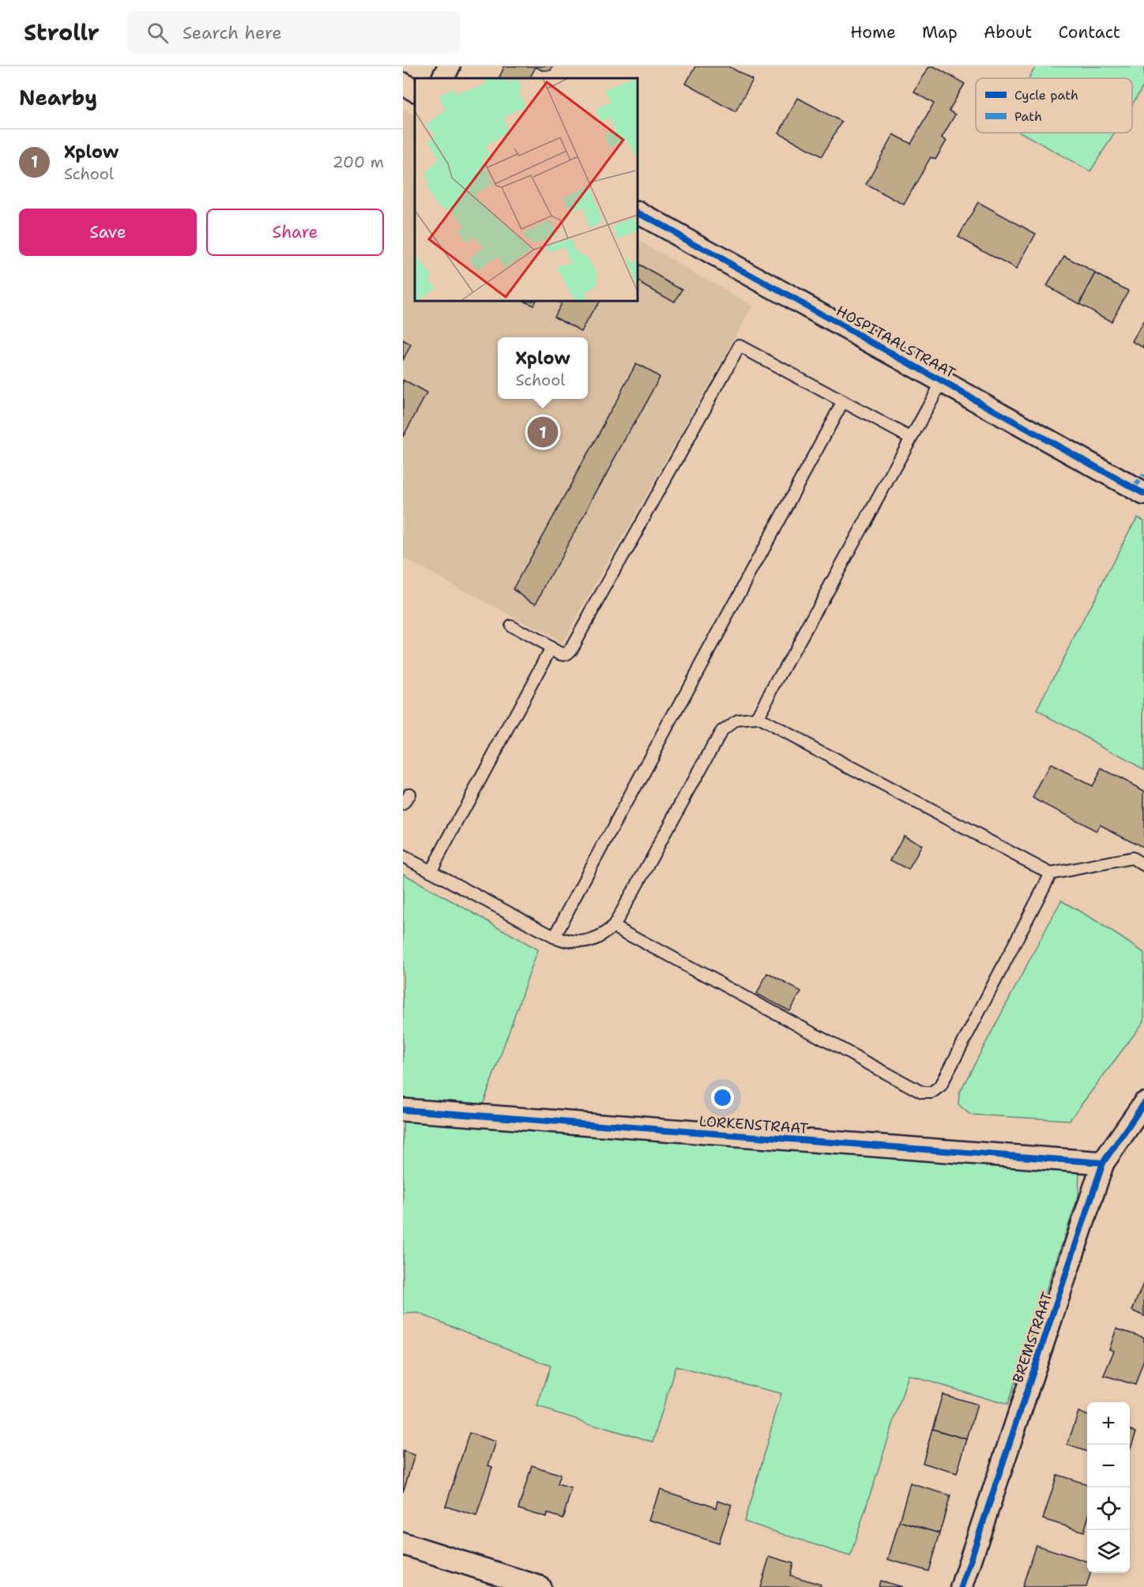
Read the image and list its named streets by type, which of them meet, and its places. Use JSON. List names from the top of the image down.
{
  "streets": {
    "street": ["HOSPITAALSTRAAT", "LORKENSTRAAT", "BREMSTRAAT"]
  },
  "crossings": [
    ["LORKENSTRAAT", "BREMSTRAAT"]
  ],
  "legend": ["Cycle path", "Path"],
  "page": {
    "header": "Strollr",
    "search": "Search here",
    "nav": [
      "Home",
      "Map",
      "About",
      "Contact"
    ],
    "heading": "Nearby",
    "list": [
      {
        "mark": "1",
        "name": "Xplow",
        "note": "School",
        "value": "200 m"
      }
    ],
    "buttons": ["Save", "Share"],
    "popup": ["Xplow", "School"],
    "pins": "1",
    "map_buttons": ["+", "−"]
  }
}
